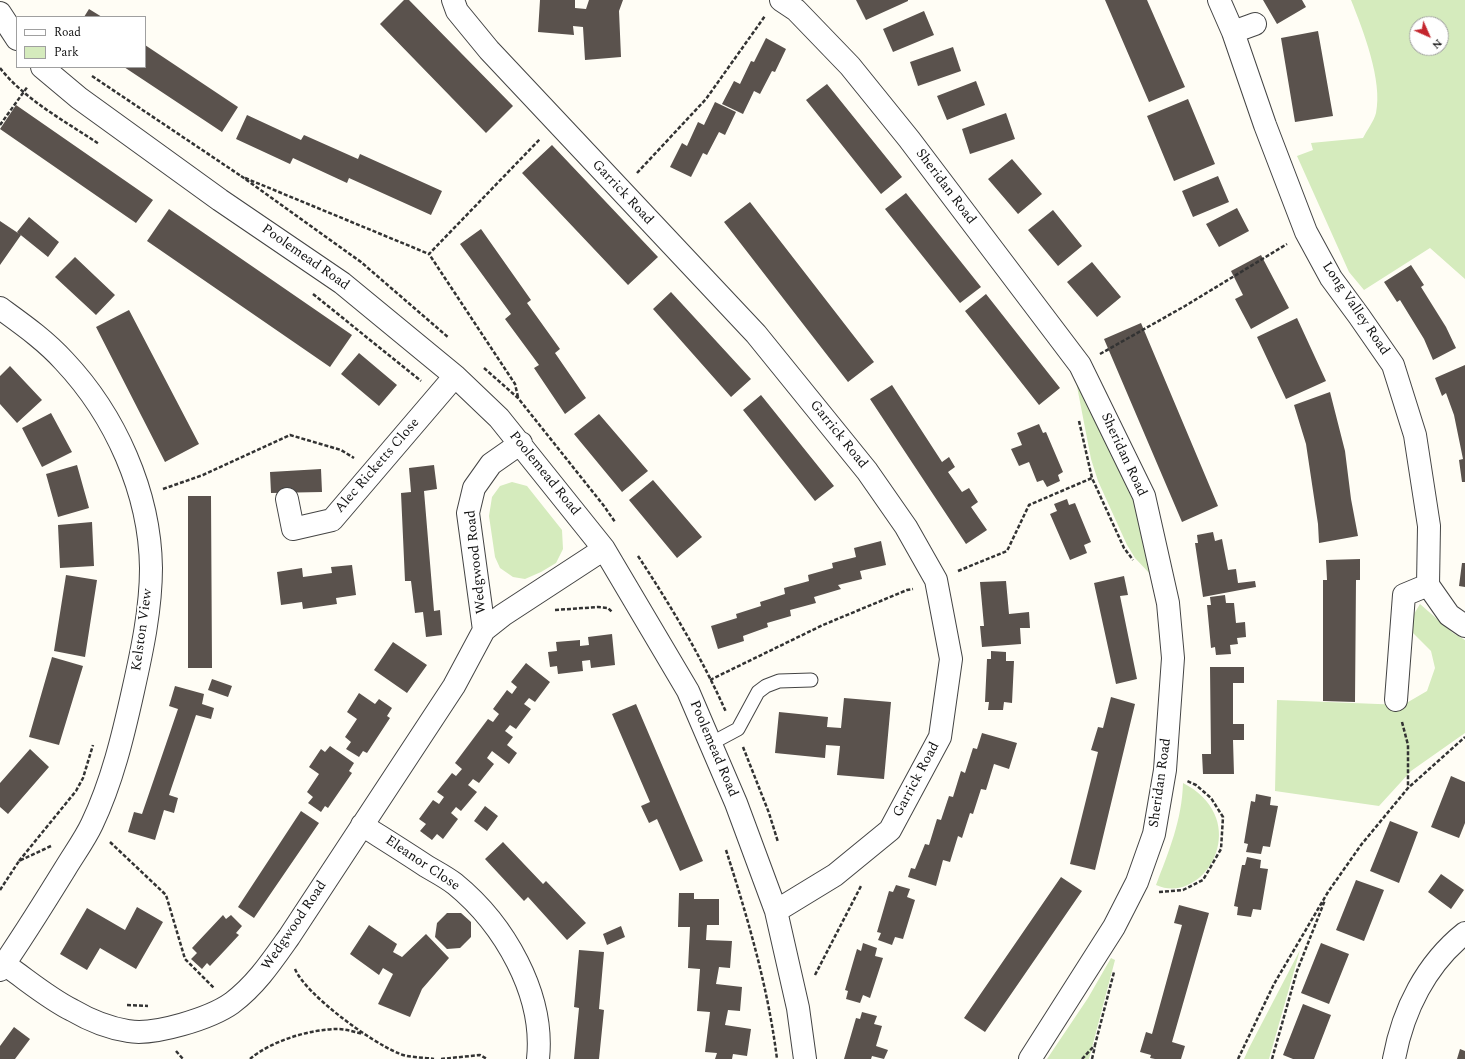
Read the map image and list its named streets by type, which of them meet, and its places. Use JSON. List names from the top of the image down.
{
  "streets": {
    "street": [
      "Sheridan Road",
      "Garrick Road",
      "Poolemead Road",
      "Long Valley Road",
      "Alec Ricketts Close",
      "Wedgwood Road",
      "Kelston View",
      "Eleanor Close"
    ]
  },
  "crossings": [
    ["Garrick Road", "Poolemead Road"],
    ["Poolemead Road", "Alec Ricketts Close"],
    ["Poolemead Road", "Wedgwood Road"],
    ["Wedgwood Road", "Kelston View"],
    ["Wedgwood Road", "Eleanor Close"]
  ],
  "legend": ["Road", "Park"],
  "north": "bottom right"
}
